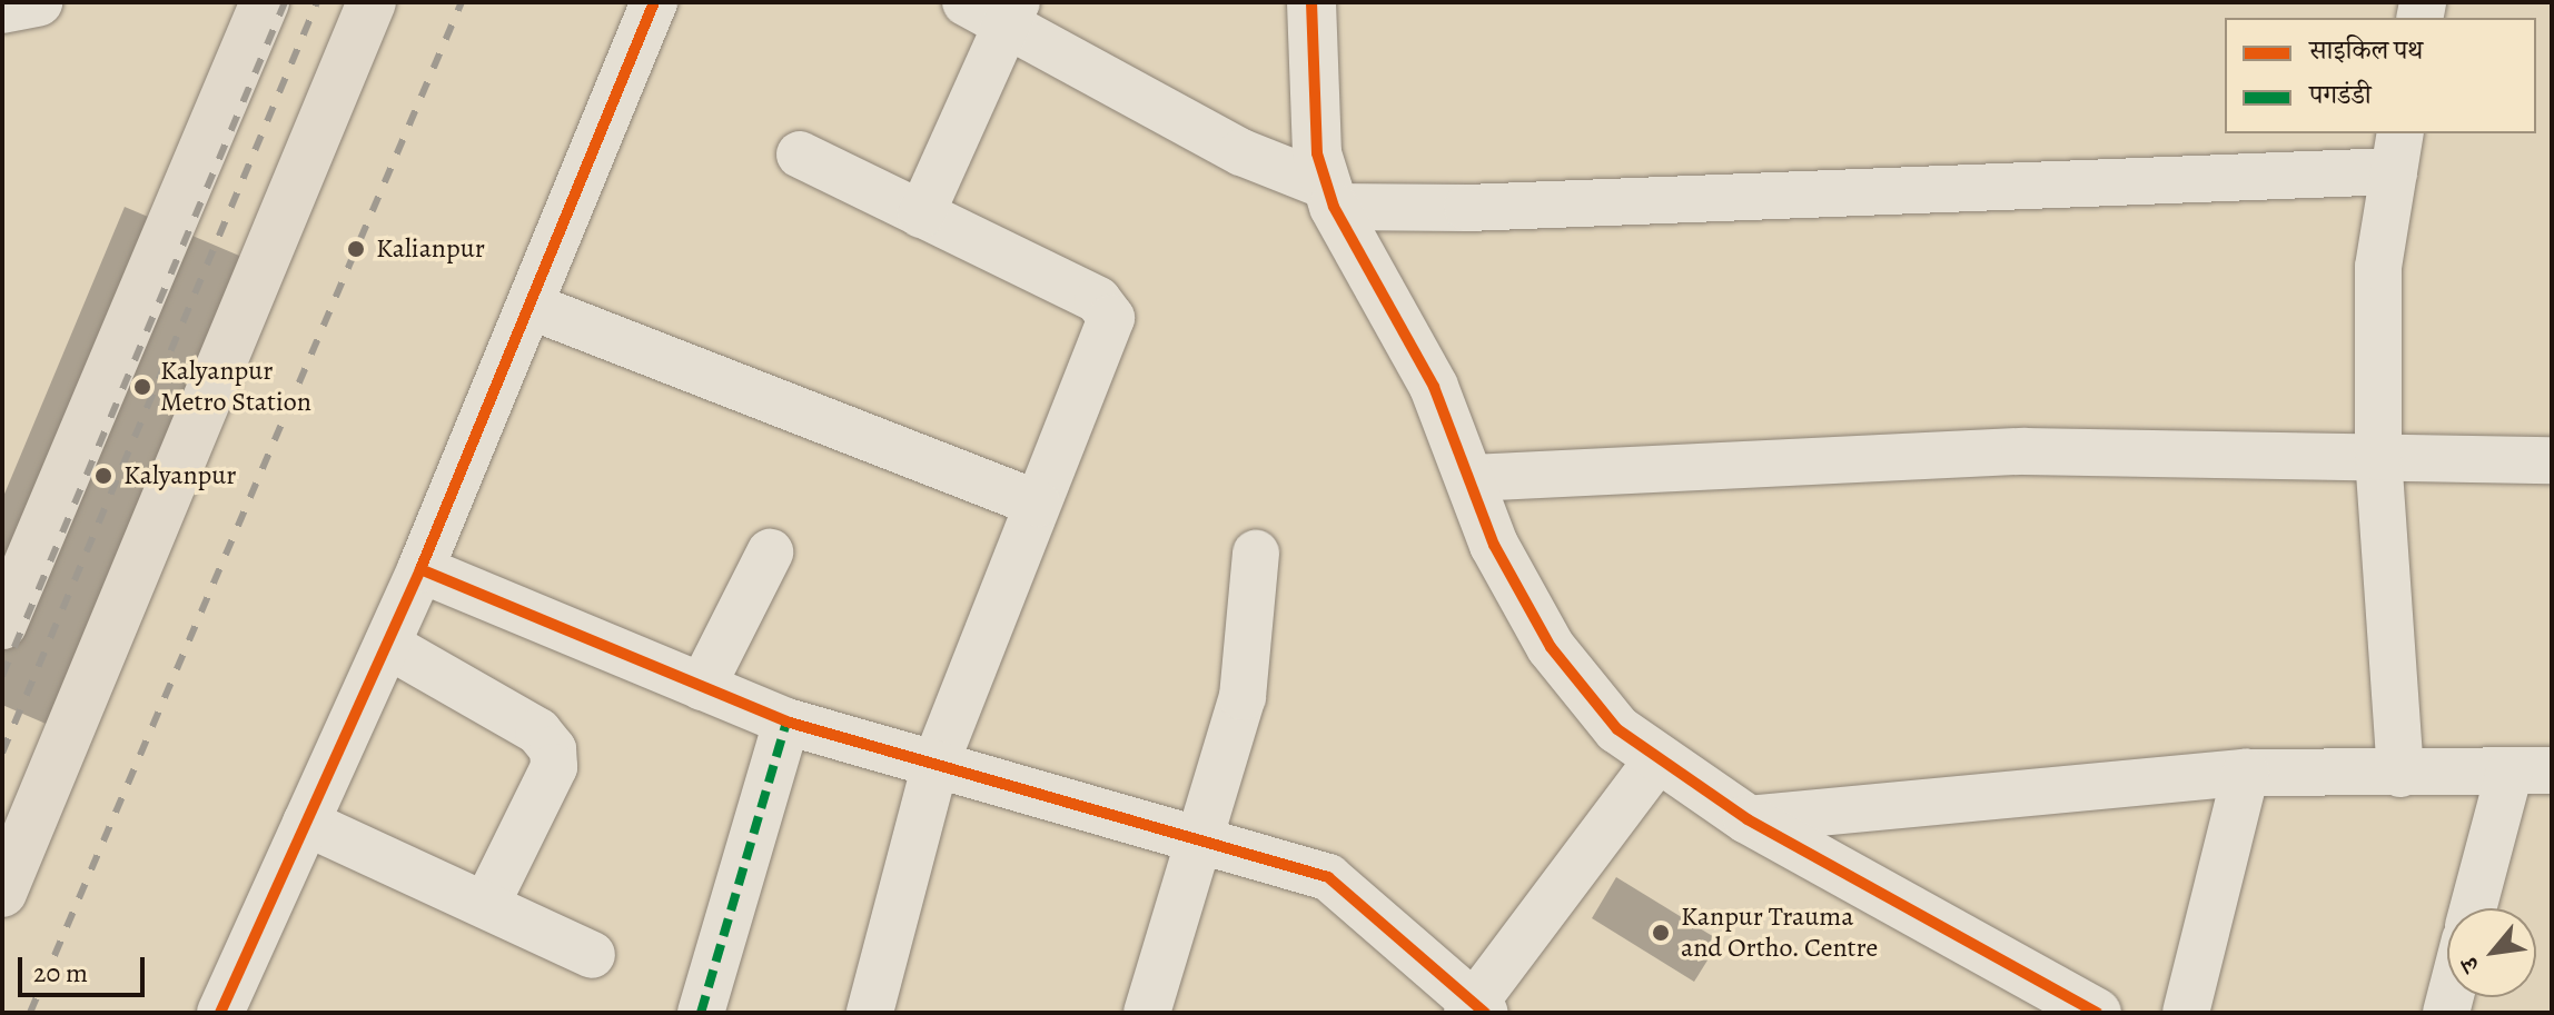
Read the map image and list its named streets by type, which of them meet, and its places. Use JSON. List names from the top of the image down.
{
  "places": [
    "Kalianpur",
    "Kalyanpur Metro Station",
    "Kalyanpur",
    "Kanpur Trauma and Ortho. Centre"
  ],
  "legend": ["साइकिल पथ", "पगडंडी"],
  "scale_bar": "20 m",
  "north": "bottom left"
}
